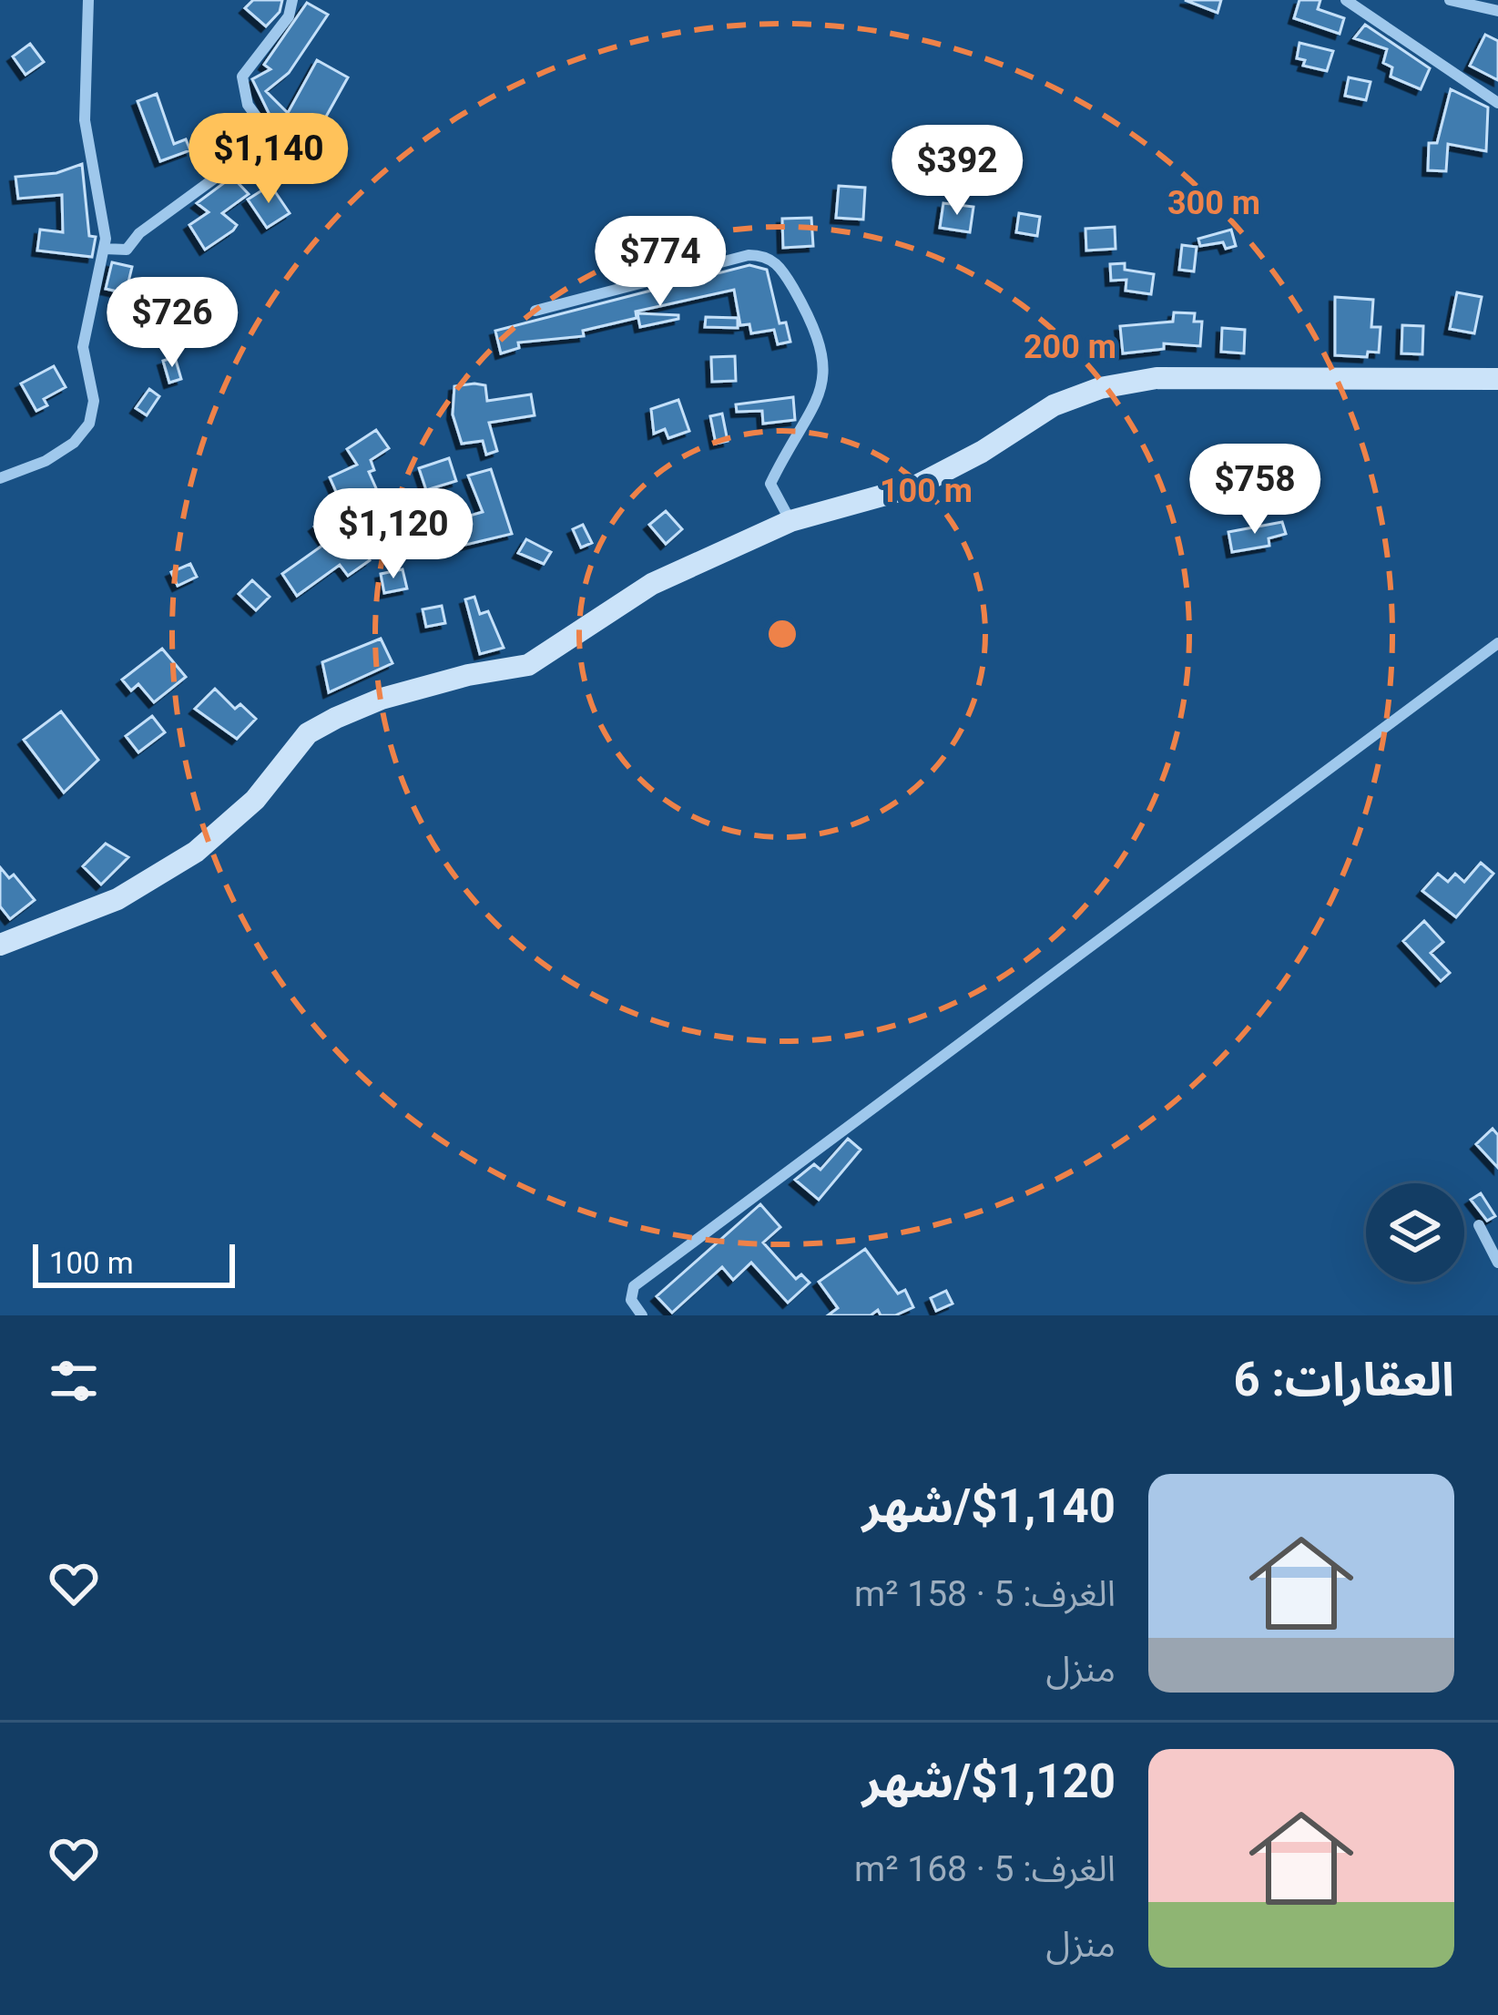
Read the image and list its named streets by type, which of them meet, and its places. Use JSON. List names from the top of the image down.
{
  "scale_bar": "100 m",
  "page": {
    "price": [
      "$1,140",
      "$392",
      "$774",
      "$726",
      "$758",
      "$1,120"
    ],
    "scale": "100 m",
    "heading": "العقارات: 6",
    "list": [
      {
        "name": "$1,140/شهر",
        "note": "الغرف: 5 · 158 m² · منزل"
      },
      {
        "name": "$1,120/شهر",
        "note": "الغرف: 5 · 168 m² · منزل"
      }
    ]
  },
  "rings": ["300 m", "200 m", "100 m"]
}
